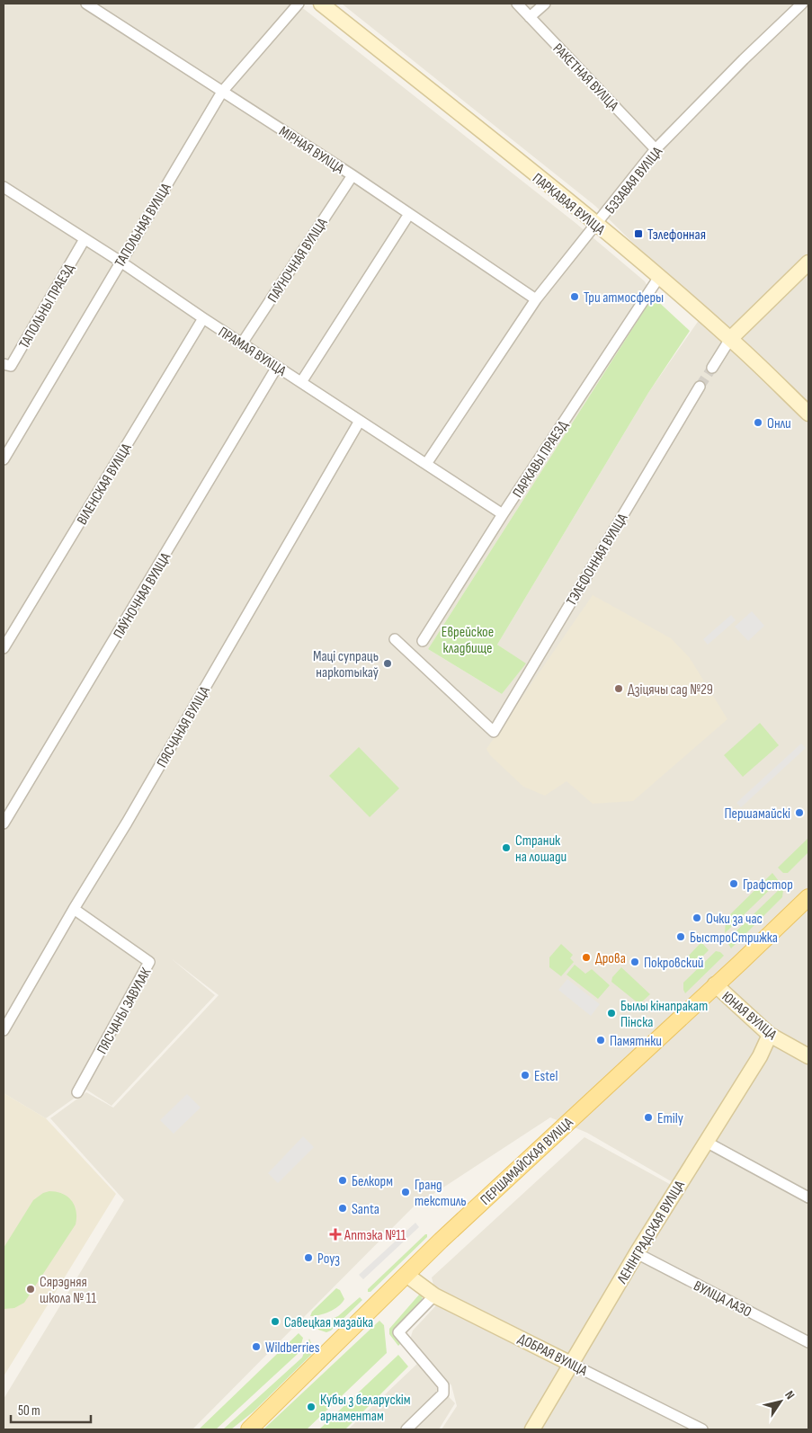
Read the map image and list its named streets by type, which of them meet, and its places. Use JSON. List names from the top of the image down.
{
  "streets": {
    "main road": ["ПЕРШАМАЙСКАЯ ВУЛІЦА"],
    "street": [
      "РАКЕТНАЯ ВУЛІЦА",
      "МІРНАЯ ВУЛІЦА",
      "БЭЗАВАЯ ВУЛІЦА",
      "ПАРКАВАЯ ВУЛІЦА",
      "ТАПОЛЬНАЯ ВУЛІЦА",
      "ПАЎНОЧНАЯ ВУЛІЦА",
      "ТАПОЛЬНЫ ПРАЕЗД",
      "ПРАМАЯ ВУЛІЦА",
      "ПАРКАВЫ ПРАЕЗД",
      "ВІЛЕНСКАЯ ВУЛІЦА",
      "ТЭЛЕФОННАЯ ВУЛІЦА",
      "ПЯСЧАНАЯ ВУЛІЦА",
      "ПЯСЧАНЫ ЗАВУЛАК",
      "ЮНАЯ ВУЛІЦА",
      "ЛЕНІНГРАДСКАЯ ВУЛІЦА",
      "ВУЛІЦА ЛАЗО",
      "ДОБРАЯ ВУЛІЦА"
    ]
  },
  "crossings": [
    ["РАКЕТНАЯ ВУЛІЦА", "БЭЗАВАЯ ВУЛІЦА"],
    ["МІРНАЯ ВУЛІЦА", "БЭЗАВАЯ ВУЛІЦА"],
    ["МІРНАЯ ВУЛІЦА", "ТАПОЛЬНАЯ ВУЛІЦА"],
    ["МІРНАЯ ВУЛІЦА", "ПАЎНОЧНАЯ ВУЛІЦА"],
    ["БЭЗАВАЯ ВУЛІЦА", "ПАРКАВАЯ ВУЛІЦА"],
    ["БЭЗАВАЯ ВУЛІЦА", "ПРАМАЯ ВУЛІЦА"],
    ["ПАРКАВАЯ ВУЛІЦА", "ПАРКАВЫ ПРАЕЗД"],
    ["ТАПОЛЬНАЯ ВУЛІЦА", "ПРАМАЯ ВУЛІЦА"],
    ["ПАЎНОЧНАЯ ВУЛІЦА", "ПРАМАЯ ВУЛІЦА"],
    ["ТАПОЛЬНЫ ПРАЕЗД", "ПРАМАЯ ВУЛІЦА"],
    ["ПРАМАЯ ВУЛІЦА", "ПАРКАВЫ ПРАЕЗД"],
    ["ПРАМАЯ ВУЛІЦА", "ВІЛЕНСКАЯ ВУЛІЦА"],
    ["ПРАМАЯ ВУЛІЦА", "ПЯСЧАНАЯ ВУЛІЦА"],
    ["ПЯСЧАНАЯ ВУЛІЦА", "ПЯСЧАНЫ ЗАВУЛАК"],
    ["ЮНАЯ ВУЛІЦА", "ПЕРШАМАЙСКАЯ ВУЛІЦА"],
    ["ЮНАЯ ВУЛІЦА", "ЛЕНІНГРАДСКАЯ ВУЛІЦА"],
    ["ПЕРШАМАЙСКАЯ ВУЛІЦА", "ДОБРАЯ ВУЛІЦА"],
    ["ЛЕНІНГРАДСКАЯ ВУЛІЦА", "ВУЛІЦА ЛАЗО"],
    ["ЛЕНІНГРАДСКАЯ ВУЛІЦА", "ДОБРАЯ ВУЛІЦА"]
  ],
  "parks": ["Еврейское кладбище"],
  "places": {
    "transit": ["Тэлефонная"],
    "other": [
      "Три атмосферы",
      "Онли",
      "Маці супраць наркотыкаў",
      "Дзіцячы сад №29",
      "Першамайскі",
      "Страник на лошади",
      "Графстор",
      "Очки за час",
      "БыстроСтрижка",
      "Дрова",
      "Покровский",
      "Былы кінапракат Пінска",
      "Памятнки",
      "Estel",
      "Emily",
      "Белкорм",
      "Гранд текстиль",
      "Santa",
      "Роуз",
      "Сярэдняя школа № 11",
      "Савецкая мазайка",
      "Wildberries",
      "Кубы з беларускім арнаментам"
    ],
    "health": ["Аптэка №11"]
  },
  "scale_bar": "50 m",
  "north": "top right"
}
